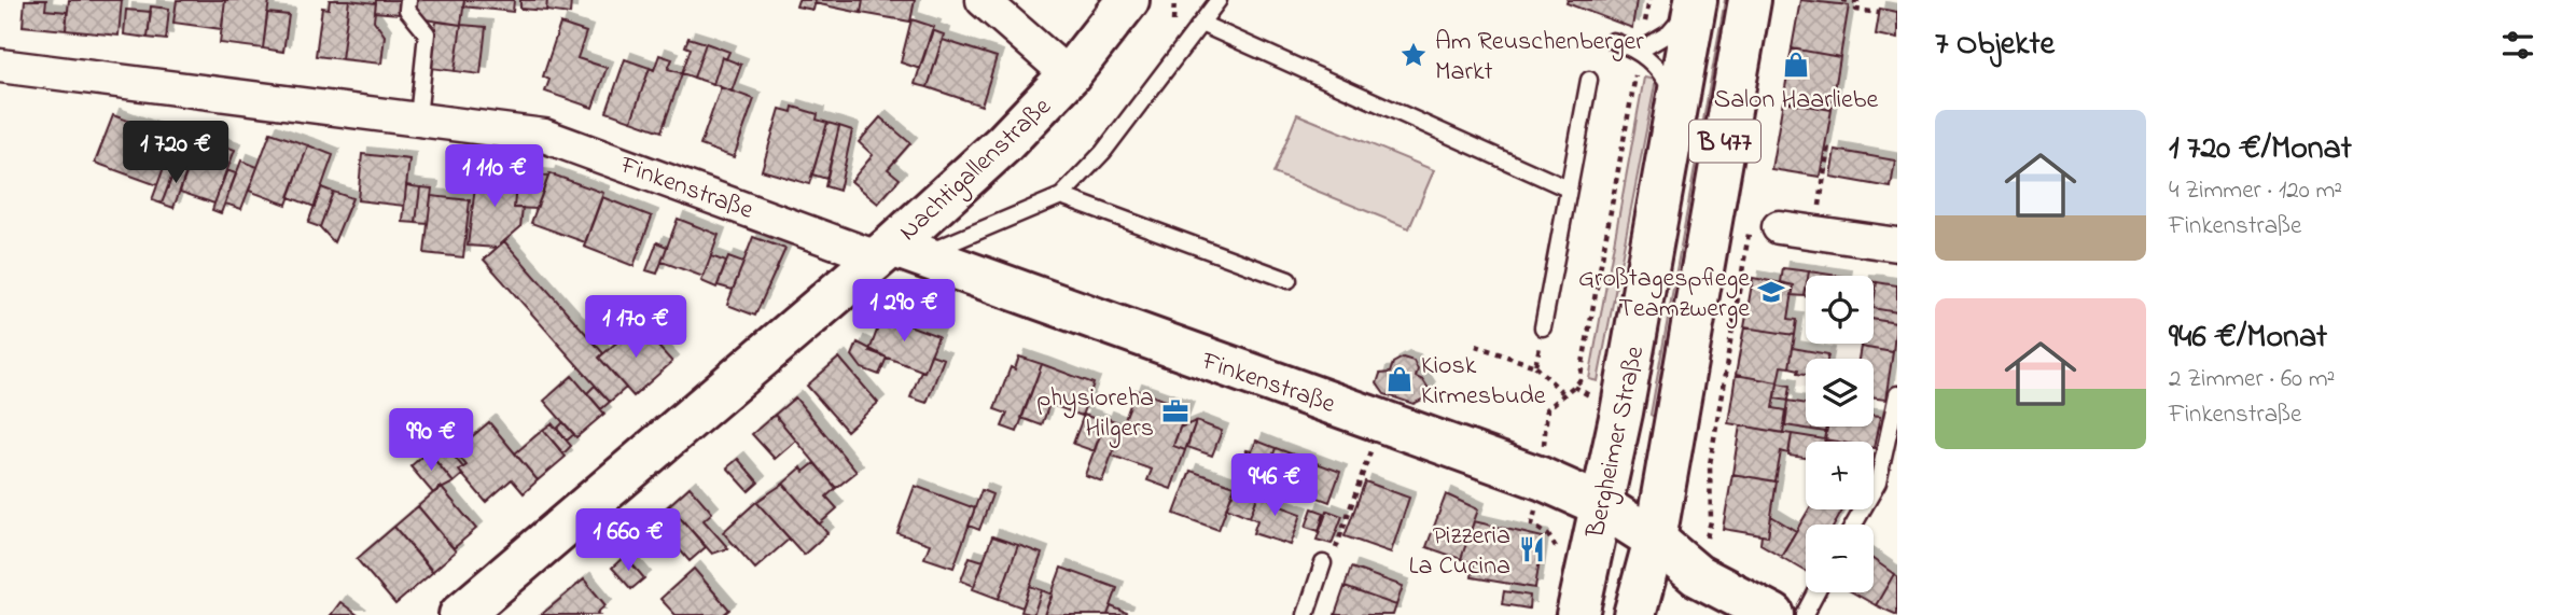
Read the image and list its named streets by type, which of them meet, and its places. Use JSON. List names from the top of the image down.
{
  "streets": {
    "main road": [
      "B 477",
      "Nachtigallenstraße",
      "Finkenstraße",
      "Bergheimer Straße"
    ]
  },
  "crossings": [
    ["Nachtigallenstraße", "Finkenstraße"],
    ["Finkenstraße", "Bergheimer Straße"]
  ],
  "places": {
    "place": ["Am Reuschenberger Markt"],
    "shop": ["Salon Haarliebe", "Kiosk Kirmesbude"],
    "school or university": ["Großtagespflege Teamzwerge"],
    "office": ["physioreha Hilgers"],
    "restaurant": ["Pizzeria La Cucina"]
  },
  "page": {
    "heading": "7 Objekte",
    "list": [
      {
        "name": "1 720 €/Monat",
        "note": "4 Zimmer · 120 m² · Finkenstraße"
      },
      {
        "name": "946 €/Monat",
        "note": "2 Zimmer · 60 m² · Finkenstraße"
      }
    ],
    "price": [
      "1 720 €",
      "1 110 €",
      "1 290 €",
      "1 170 €",
      "990 €",
      "946 €",
      "1 660 €"
    ],
    "map_buttons": ["+", "−"]
  }
}
